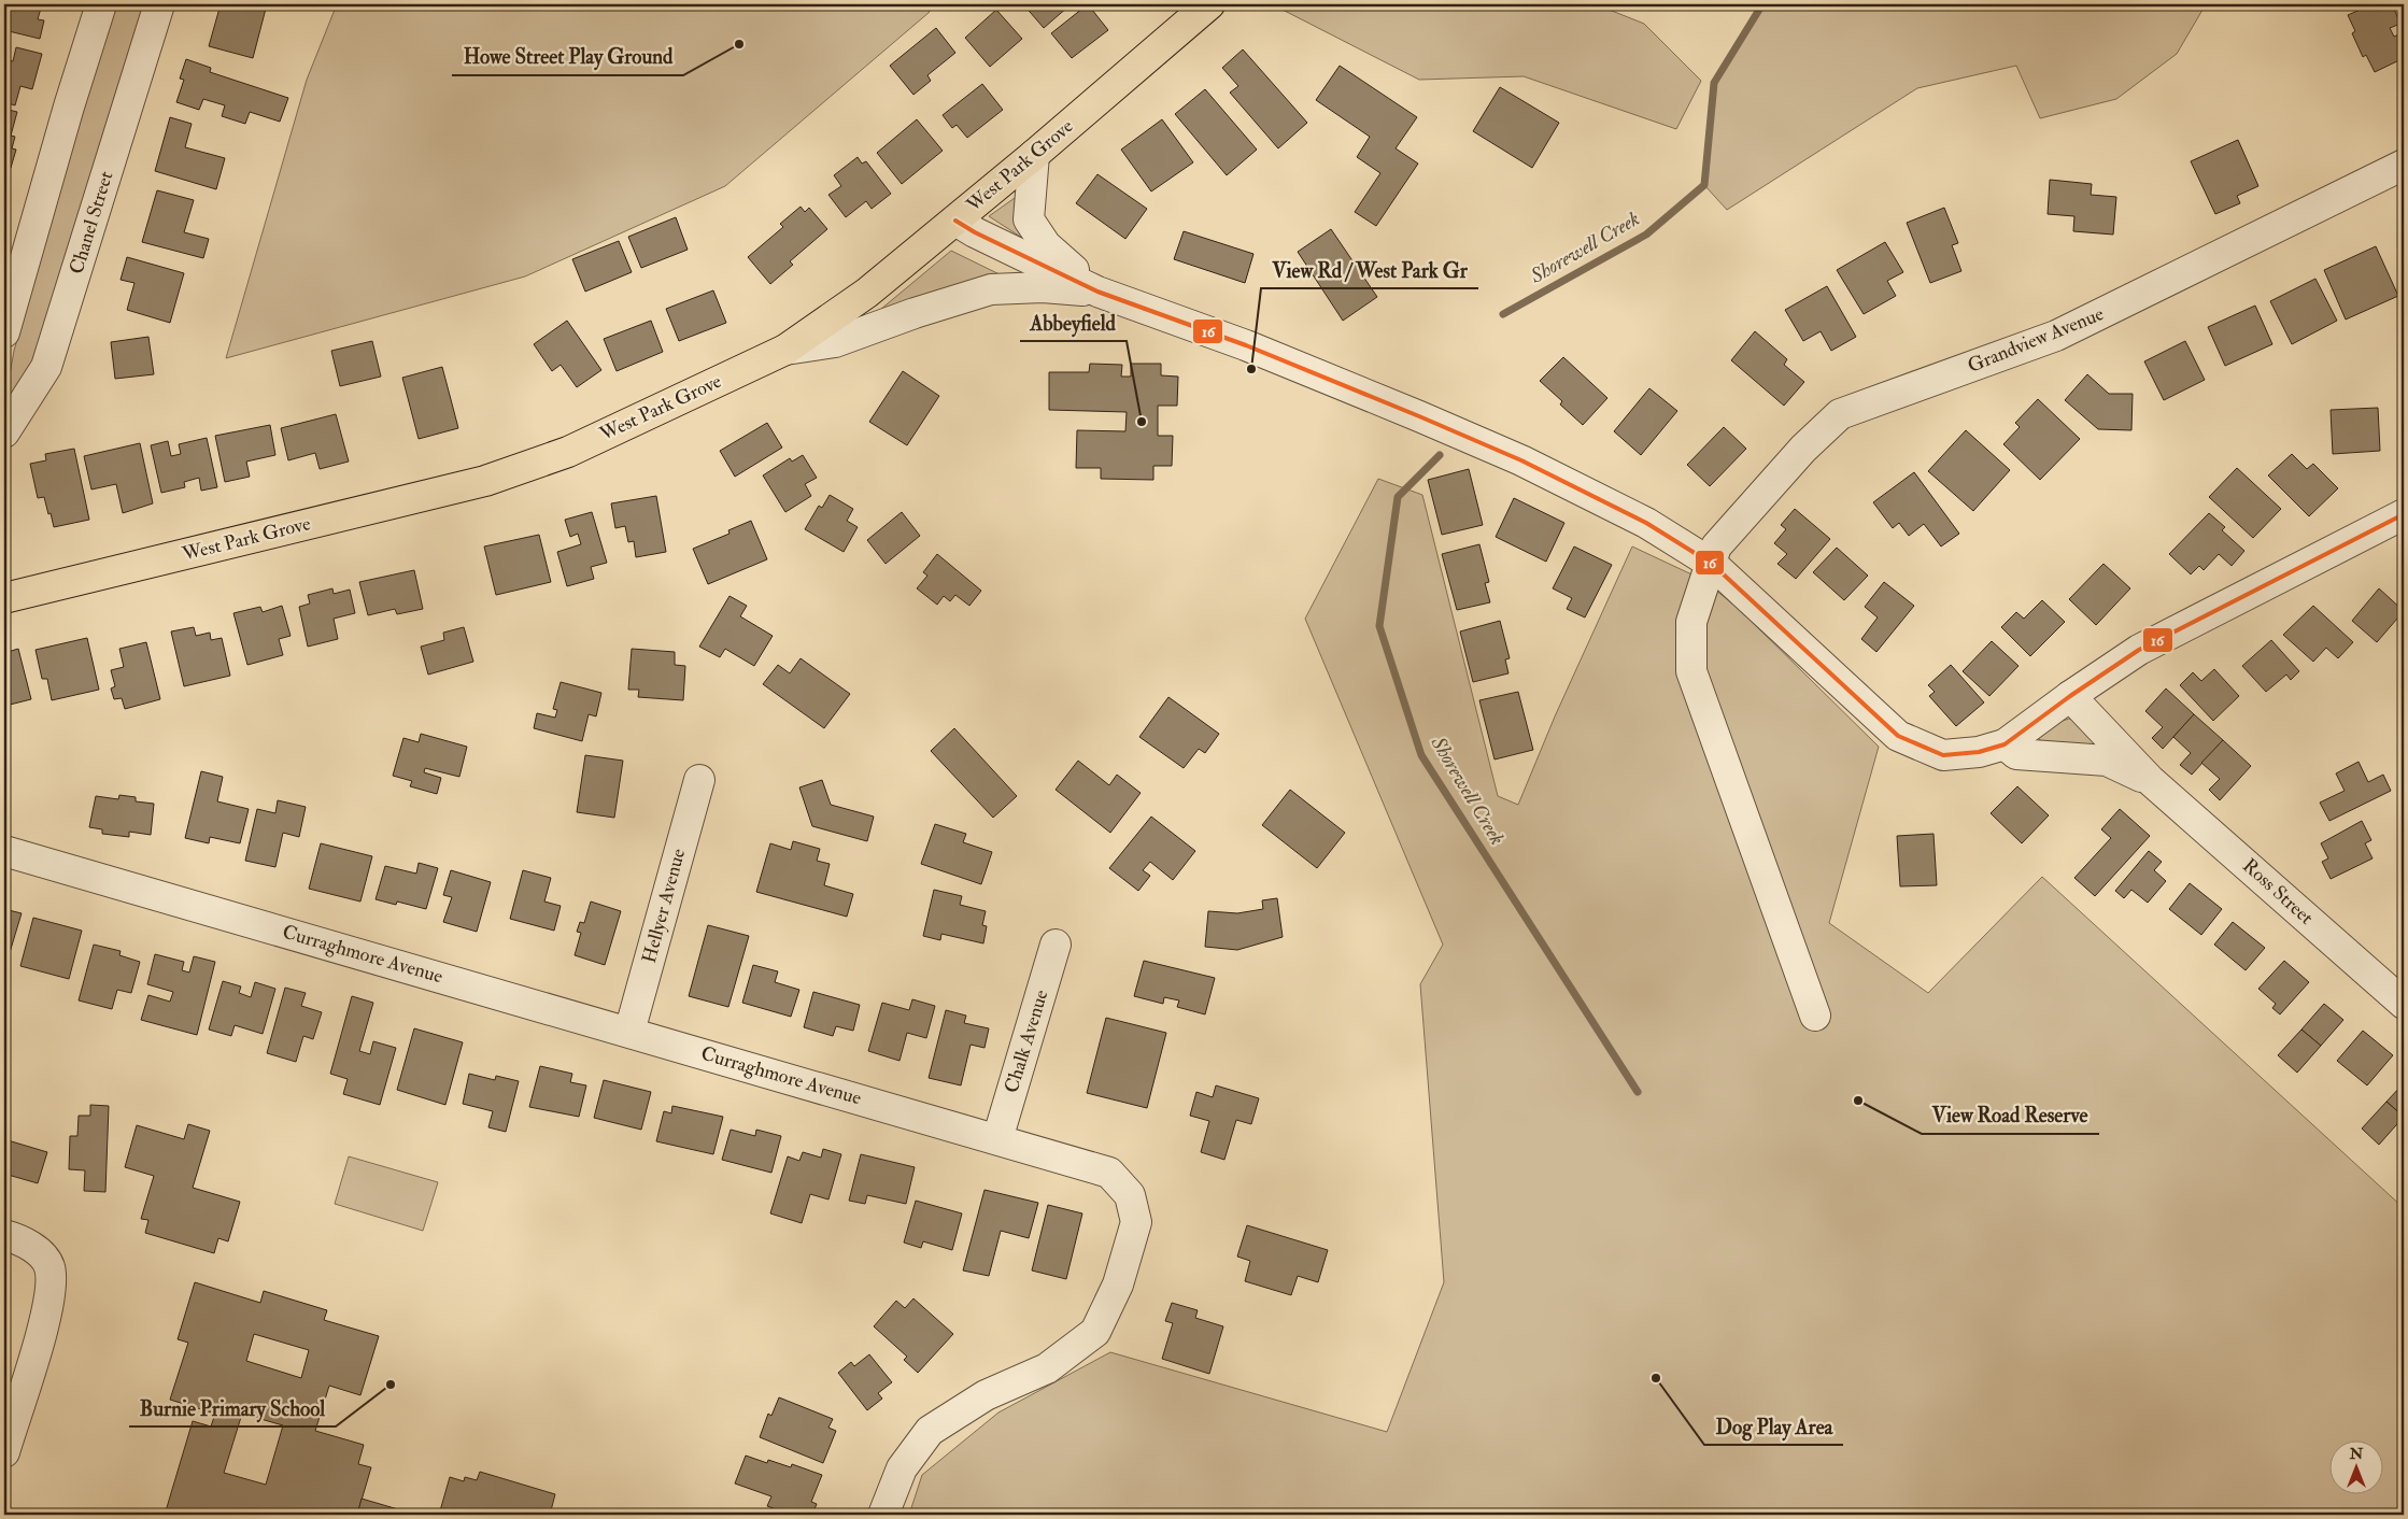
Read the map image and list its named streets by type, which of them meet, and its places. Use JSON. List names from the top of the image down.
{
  "streets": {
    "main road": ["West Park Grove"],
    "street": [
      "Chanel Street",
      "Grandview Avenue",
      "Ross Street",
      "Hellyer Avenue",
      "Curraghmore Avenue",
      "Chalk Avenue"
    ]
  },
  "crossings": [
    ["Hellyer Avenue", "Curraghmore Avenue"],
    ["Curraghmore Avenue", "Chalk Avenue"]
  ],
  "water": ["Shorewell Creek"],
  "places": [
    "Howe Street Play Ground",
    "View Rd / West Park Gr",
    "Abbeyfield",
    "View Road Reserve",
    "Dog Play Area",
    "Burnie Primary School"
  ],
  "lines": ["transit line 16"],
  "north": "top"
}
